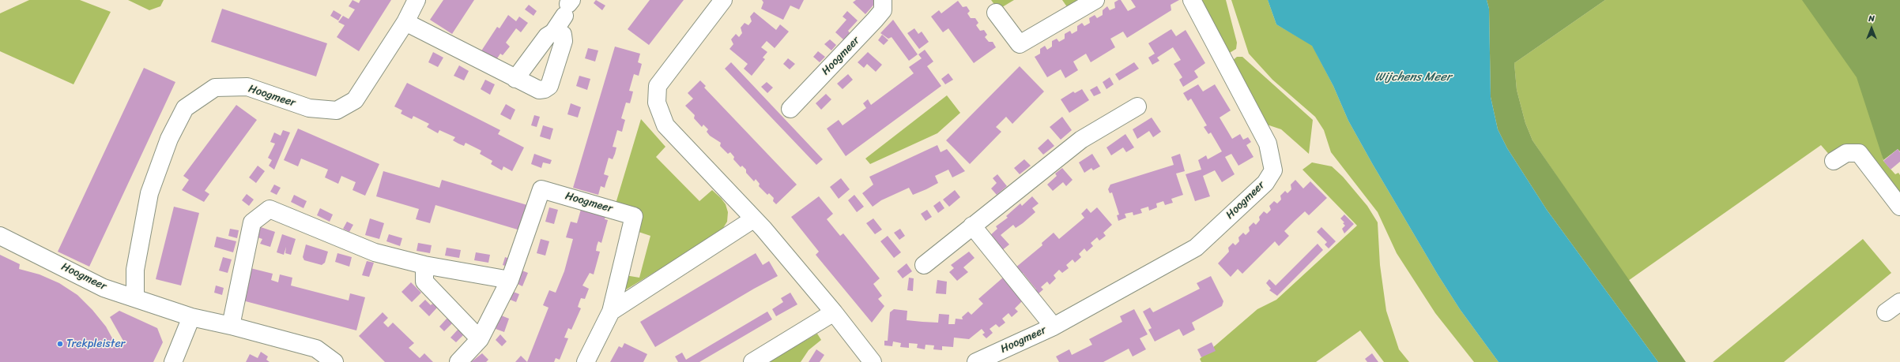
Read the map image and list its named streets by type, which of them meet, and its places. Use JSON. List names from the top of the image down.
{
  "streets": {
    "street": ["Hoogmeer"]
  },
  "water": ["Wijchens Meer"],
  "places": ["Trekpleister"],
  "north": "top"
}
